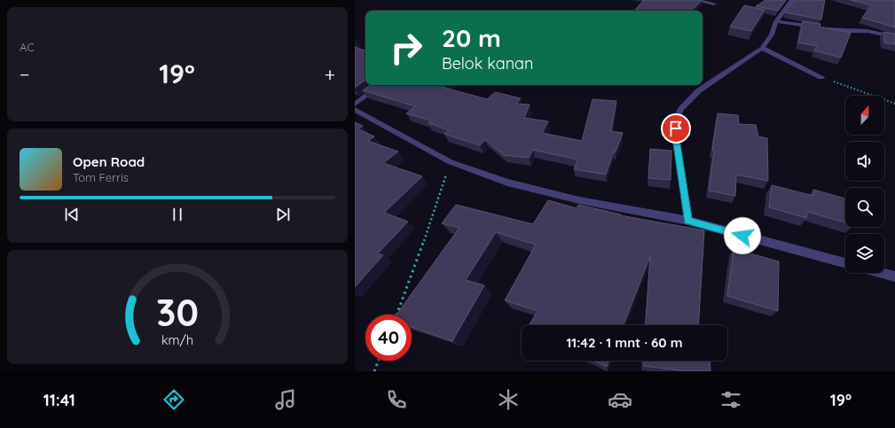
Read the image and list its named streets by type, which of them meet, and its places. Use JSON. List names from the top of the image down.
{
  "north": "top",
  "page": {
    "tile": "AC",
    "turn": ["20 m", "Belok kanan"],
    "heat": ["−", "19°", "+"],
    "song": ["Open Road", "Tom Ferris"],
    "limit": "40",
    "trip": "11:42 · 1 mnt · 60 m",
    "tabs": ["11:41", "19°"],
    "gauge": ["30", "km/h"]
  }
}
